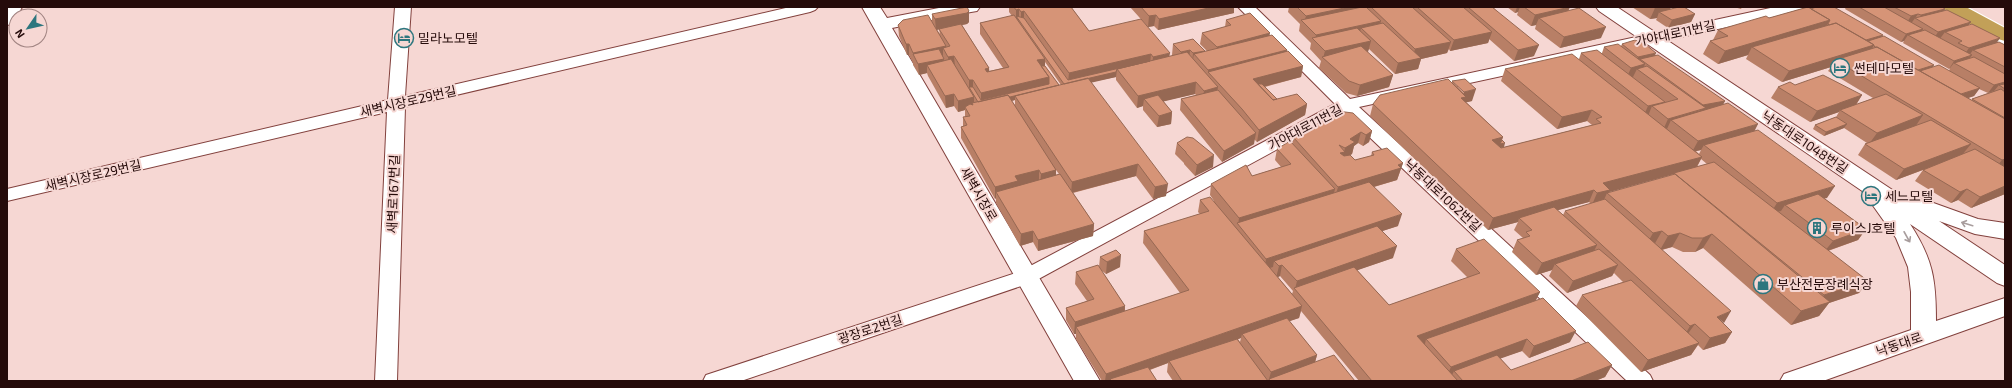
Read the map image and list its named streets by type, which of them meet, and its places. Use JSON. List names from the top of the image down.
{
  "streets": {
    "street": [
      "가야대로11번길",
      "새벽시장로29번길",
      "낙동대로1048번길",
      "새벽로167번길",
      "새벽시장로",
      "낙동대로1062번길",
      "광장로2번길",
      "낙동대로"
    ]
  },
  "crossings": [
    ["가야대로11번길", "낙동대로1048번길"],
    ["가야대로11번길", "새벽시장로"],
    ["가야대로11번길", "낙동대로1062번길"],
    ["가야대로11번길", "광장로2번길"],
    ["새벽시장로29번길", "새벽로167번길"],
    ["새벽시장로", "광장로2번길"]
  ],
  "places": {
    "hotel": ["밀라노모텔", "썬테마모텔", "세느모텔"],
    "building": ["루이스J호텔"],
    "shop": ["부산전문장례식장"]
  },
  "north": "bottom left"
}
